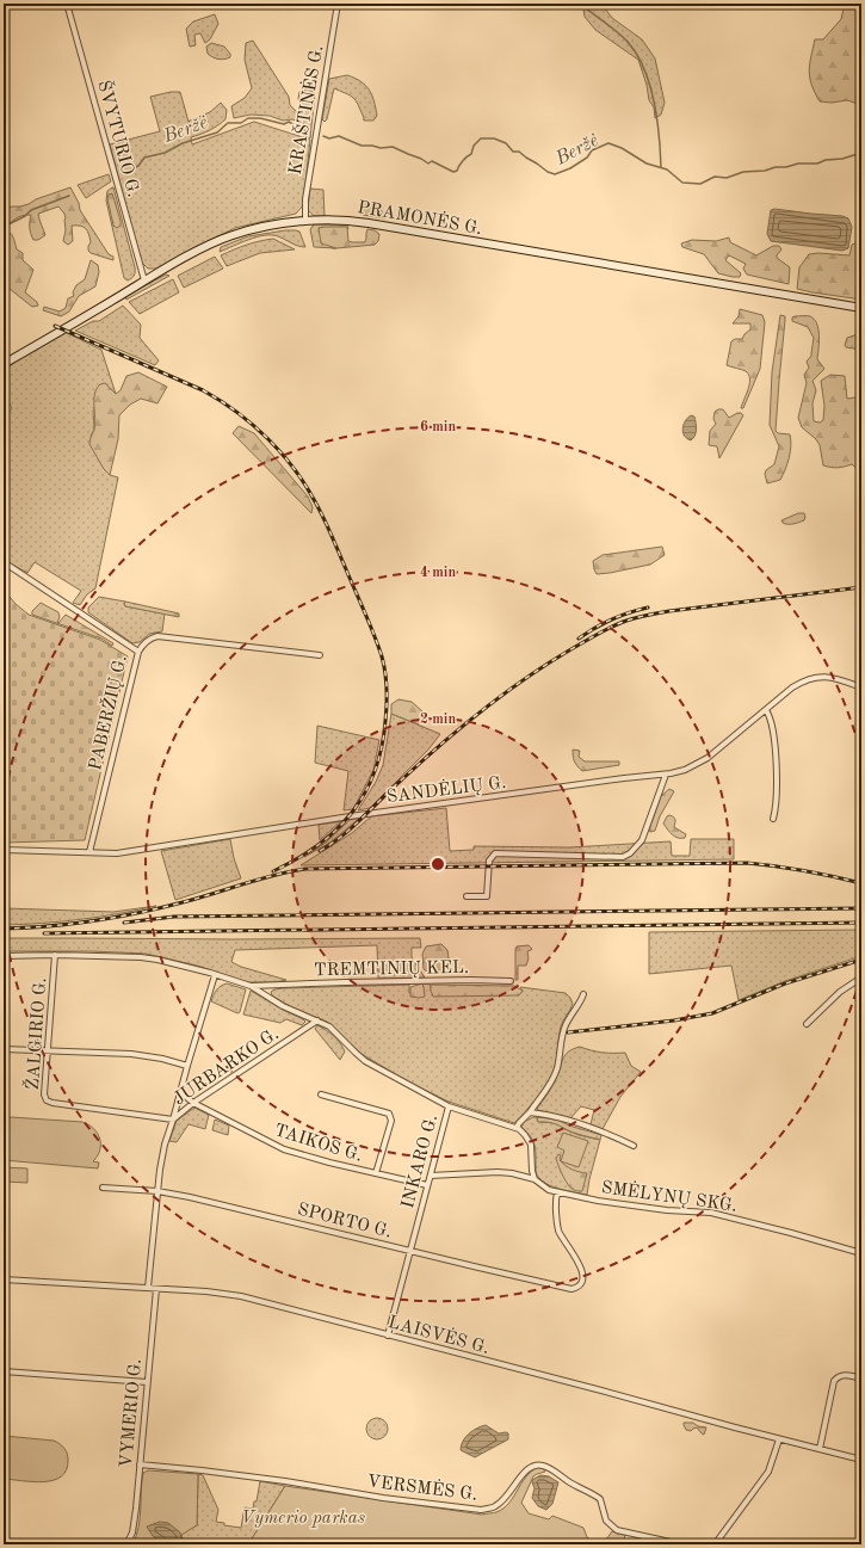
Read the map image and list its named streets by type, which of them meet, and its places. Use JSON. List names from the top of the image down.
{
  "streets": {
    "main road": ["PRAMONĖS G."],
    "street": [
      "KRAŠTINĖS G.",
      "ŠVYTURIO G.",
      "PABERŽIŲ G.",
      "SANDĖLIŲ G.",
      "TREMTINIŲ KEL.",
      "ŽALGIRIO G.",
      "JURBARKO G.",
      "TAIKOS G.",
      "INKARO G.",
      "SMĖLYNŲ SKG.",
      "SPORTO G.",
      "LAISVĖS G.",
      "VYMERIO G.",
      "VERSMĖS G."
    ]
  },
  "crossings": [
    ["KRAŠTINĖS G.", "PRAMONĖS G."],
    ["ŠVYTURIO G.", "PRAMONĖS G."],
    ["PABERŽIŲ G.", "SANDĖLIŲ G."],
    ["TREMTINIŲ KEL.", "ŽALGIRIO G."],
    ["TREMTINIŲ KEL.", "JURBARKO G."],
    ["TREMTINIŲ KEL.", "INKARO G."],
    ["ŽALGIRIO G.", "JURBARKO G."],
    ["JURBARKO G.", "TAIKOS G."],
    ["JURBARKO G.", "SPORTO G."],
    ["JURBARKO G.", "LAISVĖS G."],
    ["TAIKOS G.", "INKARO G."],
    ["INKARO G.", "SPORTO G."],
    ["INKARO G.", "LAISVĖS G."],
    ["SMĖLYNŲ SKG.", "SPORTO G."],
    ["LAISVĖS G.", "VYMERIO G."],
    ["VYMERIO G.", "VERSMĖS G."]
  ],
  "water": ["Beržė"],
  "parks": ["Vymerio parkas"],
  "rings": ["6 min", "4 min", "2 min"]
}
